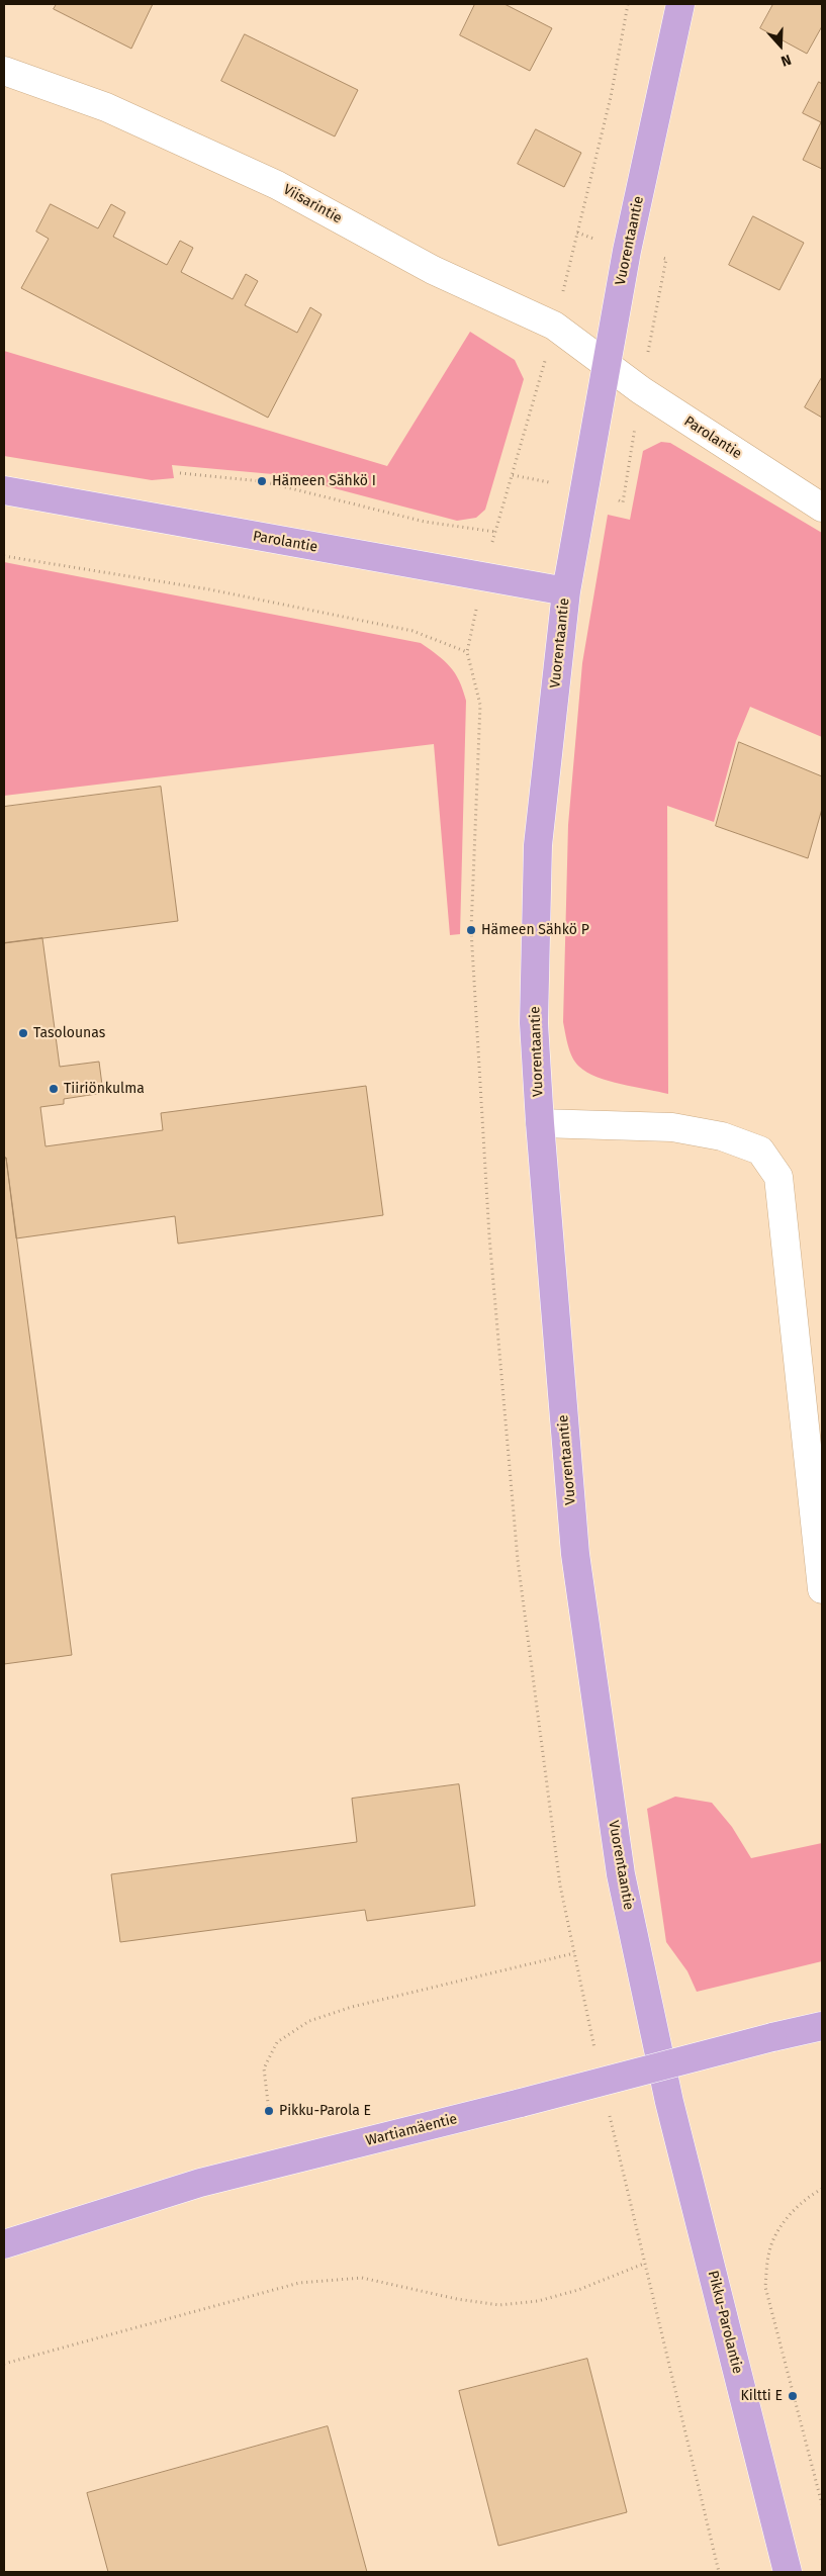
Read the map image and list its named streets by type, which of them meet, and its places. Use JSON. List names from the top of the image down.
{
  "streets": {
    "main road": [
      "Vuorentaantie",
      "Parolantie",
      "Wartiamäentie",
      "Pikku-Parolantie"
    ],
    "street": ["Viisarintie"]
  },
  "crossings": [
    ["Viisarintie", "Vuorentaantie"],
    ["Viisarintie", "Parolantie"],
    ["Vuorentaantie", "Parolantie"],
    ["Vuorentaantie", "Pikku-Parolantie"]
  ],
  "places": [
    "Hämeen Sähkö I",
    "Hämeen Sähkö P",
    "Tasolounas",
    "Tiiriönkulma",
    "Pikku-Parola E",
    "Kiltti E"
  ],
  "north": "bottom"
}
